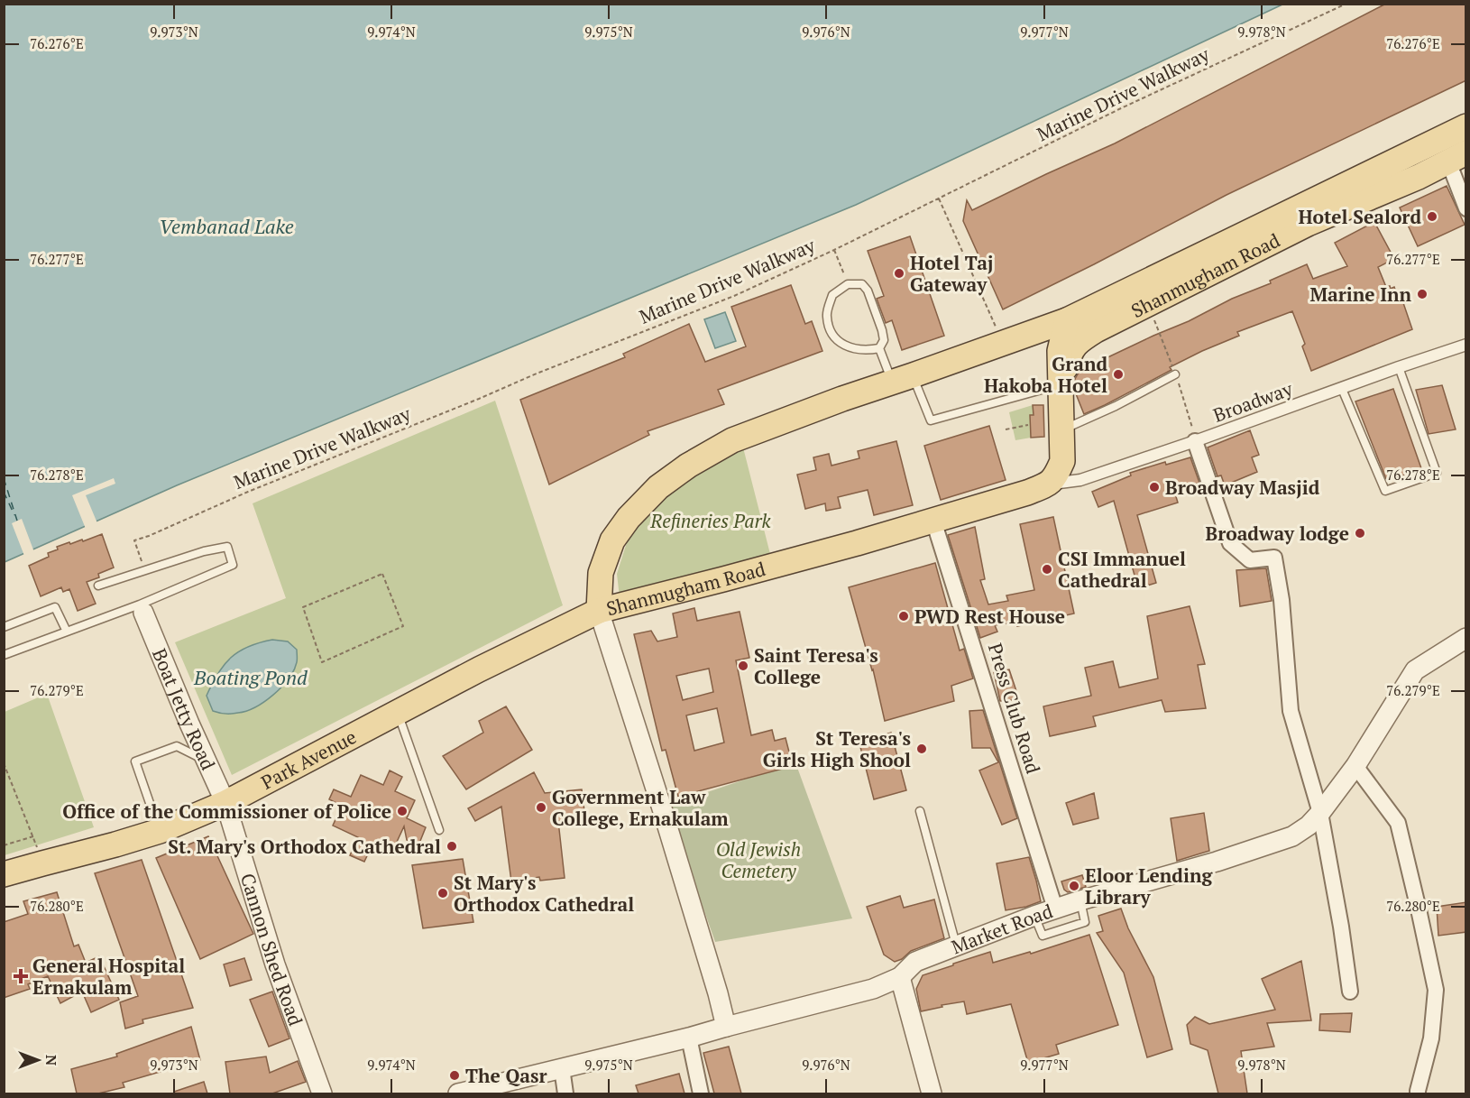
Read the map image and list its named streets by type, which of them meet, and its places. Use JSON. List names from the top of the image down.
{
  "streets": {
    "main road": ["Shanmugham Road", "Park Avenue"],
    "street": [
      "Broadway",
      "Boat Jetty Road",
      "Press Club Road",
      "Market Road",
      "Cannon Shed Road"
    ],
    "path": ["Marine Drive Walkway"]
  },
  "crossings": [
    ["Shanmugham Road", "Broadway"],
    ["Shanmugham Road", "Press Club Road"],
    ["Shanmugham Road", "Park Avenue"],
    ["Boat Jetty Road", "Park Avenue"],
    ["Boat Jetty Road", "Cannon Shed Road"],
    ["Press Club Road", "Market Road"],
    ["Park Avenue", "Cannon Shed Road"]
  ],
  "water": ["Vembanad Lake", "Boating Pond"],
  "parks": ["Refineries Park", "Old Jewish Cemetery"],
  "places": {
    "other": [
      "Hotel Sealord",
      "Hotel Taj Gateway",
      "Marine Inn",
      "Grand Hakoba Hotel",
      "Broadway Masjid",
      "Broadway lodge",
      "CSI Immanuel Cathedral",
      "PWD Rest House",
      "Saint Teresa's College",
      "St Teresa's Girls High Shool",
      "Government Law College, Ernakulam",
      "Office of the Commissioner of Police",
      "St. Mary's Orthodox Cathedral",
      "Eloor Lending Library",
      "St Mary's Orthodox Cathedral",
      "The Qasr"
    ],
    "health": ["General Hospital Ernakulam"]
  },
  "north": "right",
  "coordinates": [
    "9.973°N",
    "9.974°N",
    "9.975°N",
    "9.976°N",
    "9.977°N",
    "9.978°N",
    "76.276°E",
    "76.277°E",
    "76.278°E",
    "76.279°E",
    "76.280°E"
  ]
}
